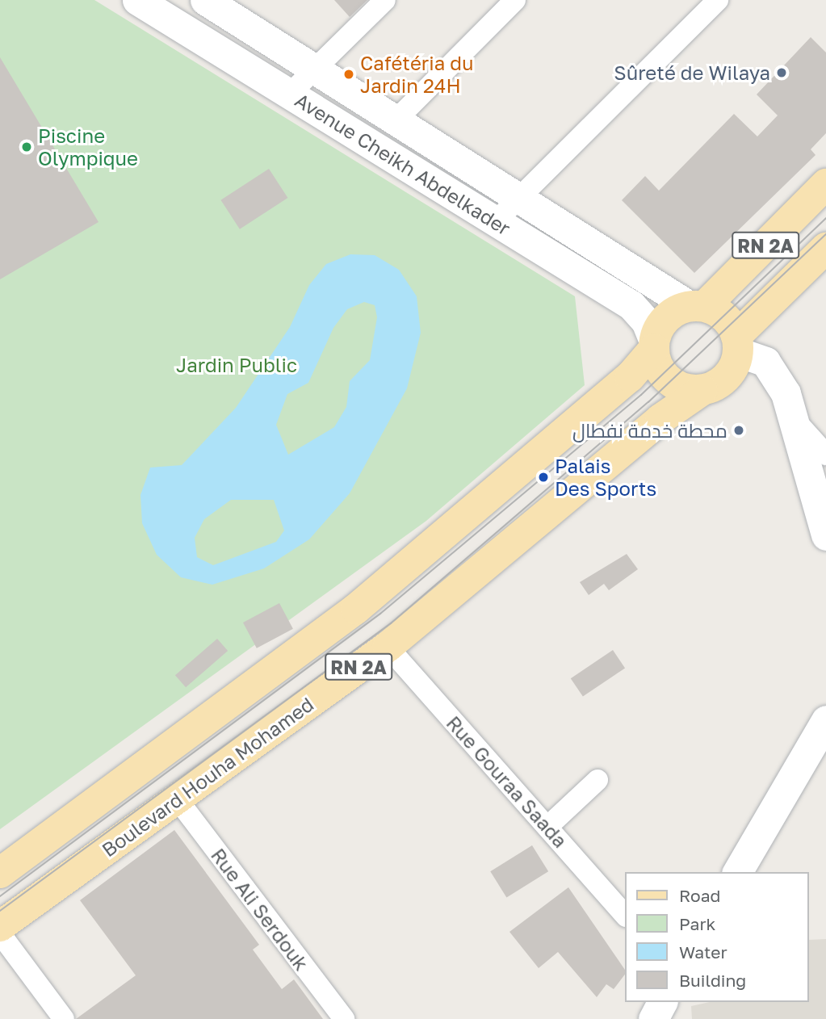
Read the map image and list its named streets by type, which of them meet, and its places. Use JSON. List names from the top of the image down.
{
  "streets": {
    "main road": ["Avenue Cheikh Abdelkader", "RN 2A", "Boulevard Houha Mohamed"],
    "street": ["Rue Gouraa Saada", "Rue Ali Serdouk"]
  },
  "crossings": [
    ["Avenue Cheikh Abdelkader", "RN 2A"],
    ["Avenue Cheikh Abdelkader", "Boulevard Houha Mohamed"],
    ["RN 2A", "Boulevard Houha Mohamed"],
    ["Boulevard Houha Mohamed", "Rue Gouraa Saada"],
    ["Boulevard Houha Mohamed", "Rue Ali Serdouk"]
  ],
  "parks": ["Jardin Public"],
  "places": [
    "Sûreté de Wilaya",
    "Cafétéria du Jardin 24H",
    "Piscine Olympique",
    "محطة خدمة نفطال",
    "Palais Des Sports"
  ],
  "legend": [
    "Road",
    "Park",
    "Water",
    "Building"
  ]
}
